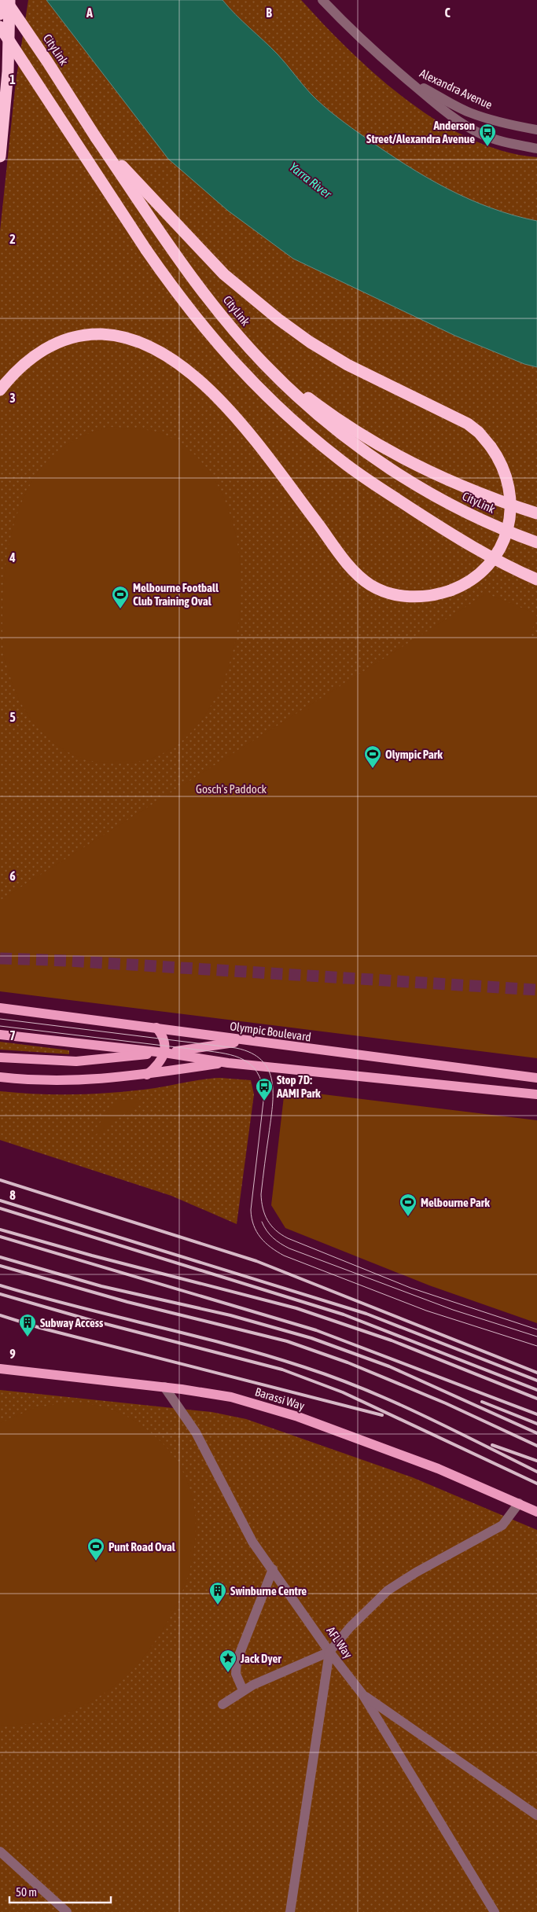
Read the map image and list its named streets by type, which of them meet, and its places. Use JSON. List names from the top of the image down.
{
  "streets": {
    "highway": ["CityLink"],
    "main road": ["Olympic Boulevard", "Barassi Way"],
    "street": ["Alexandra Avenue", "AFL Way"]
  },
  "crossings": [
    ["Barassi Way", "AFL Way"]
  ],
  "water": ["Yarra River"],
  "parks": ["Gosch's Paddock"],
  "places": {
    "bus stop": ["Anderson Street/Alexandra Avenue", "Stop 7D: AAMI Park"],
    "sports": [
      "Melbourne Football Club Training Oval",
      "Olympic Park",
      "Melbourne Park",
      "Punt Road Oval"
    ],
    "building": ["Subway Access", "Swinburne Centre"],
    "place": ["Jack Dyer"]
  },
  "scale_bar": "50 m",
  "grid": {
    "columns": ["A", "B", "C"],
    "rows": [
      "1",
      "2",
      "3",
      "4",
      "5",
      "6",
      "7",
      "8",
      "9"
    ]
  }
}
